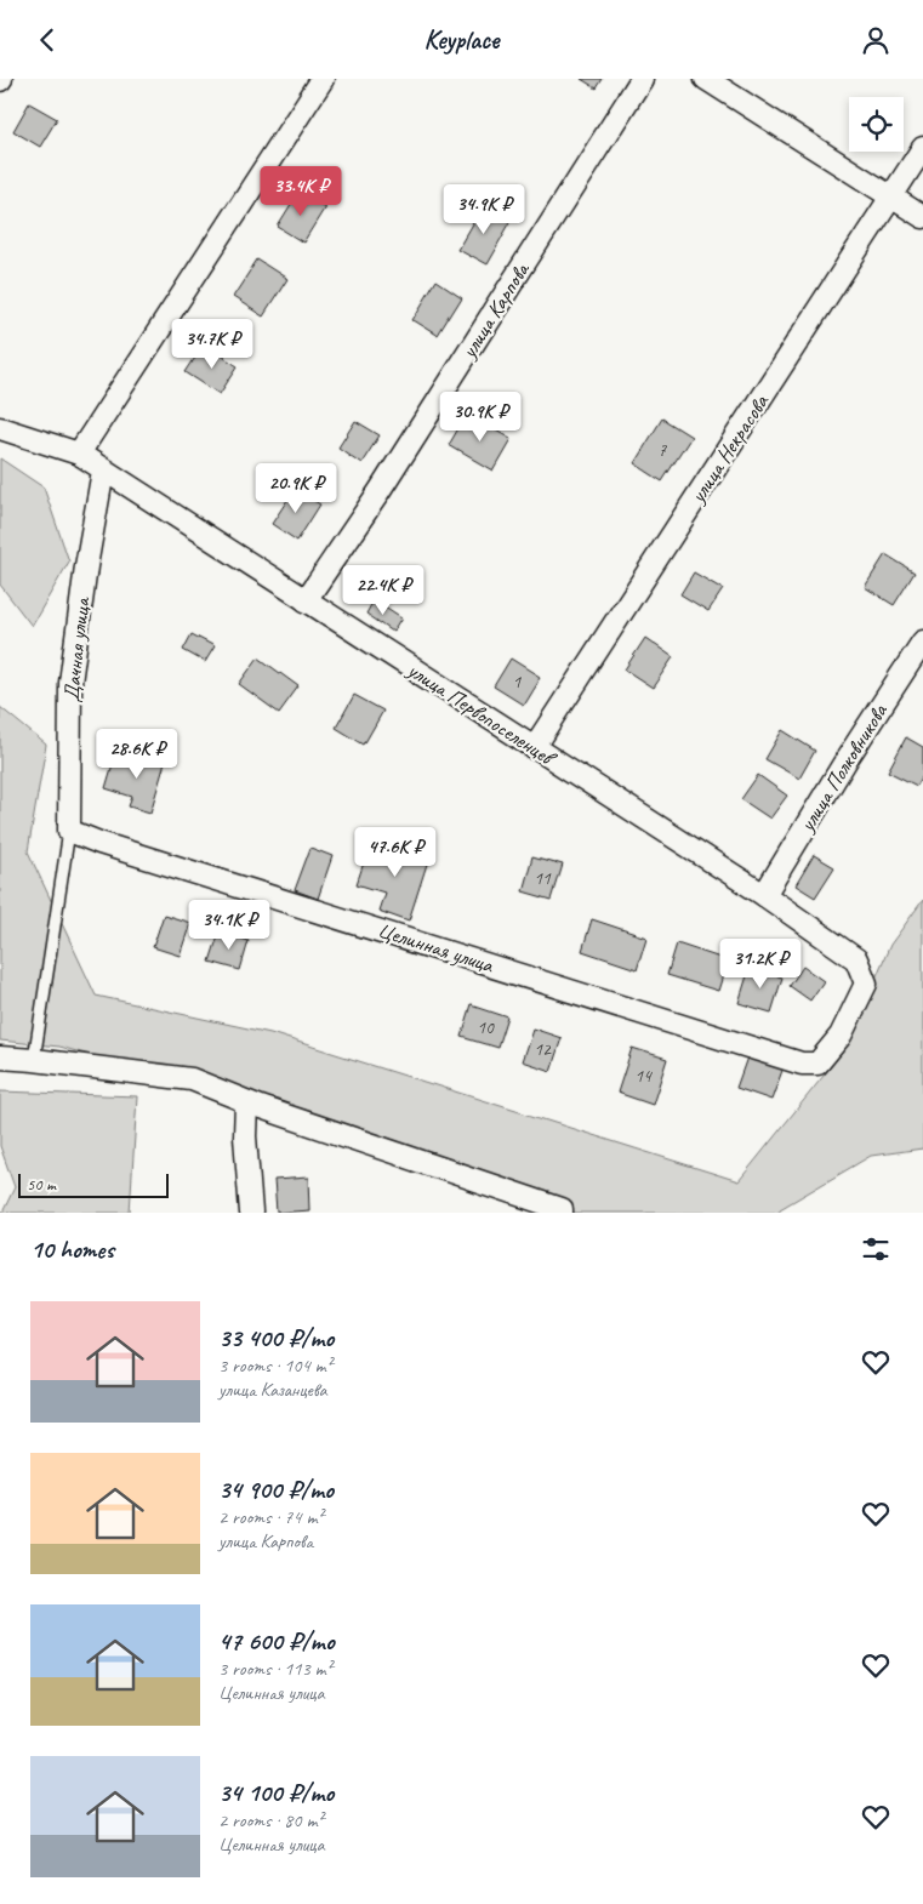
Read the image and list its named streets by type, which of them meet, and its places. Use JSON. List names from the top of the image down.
{
  "streets": {
    "street": [
      "улица Карпова",
      "улица Некрасова",
      "Дачная улица",
      "улица Первопоселенцев",
      "улица Полковникова",
      "Целинная улица"
    ]
  },
  "crossings": [
    ["улица Карпова", "улица Первопоселенцев"],
    ["улица Некрасова", "улица Первопоселенцев"],
    ["Дачная улица", "улица Первопоселенцев"],
    ["Дачная улица", "Целинная улица"],
    ["улица Первопоселенцев", "улица Полковникова"],
    ["улица Первопоселенцев", "Целинная улица"]
  ],
  "house_numbers": [
    "7",
    "1",
    "11",
    "10",
    "12",
    "14"
  ],
  "scale_bar": "50 m",
  "page": {
    "header": "Keyplace",
    "price": [
      "33.4K ₽",
      "34.9K ₽",
      "34.7K ₽",
      "30.9K ₽",
      "20.9K ₽",
      "22.4K ₽",
      "28.6K ₽",
      "47.6K ₽",
      "34.1K ₽",
      "31.2K ₽"
    ],
    "scale": "50 m",
    "heading": "10 homes",
    "list": [
      {
        "name": "33 400 ₽/mo",
        "note": "3 rooms · 104 m² · улица Казанцева"
      },
      {
        "name": "34 900 ₽/mo",
        "note": "2 rooms · 74 m² · улица Карпова"
      },
      {
        "name": "47 600 ₽/mo",
        "note": "3 rooms · 113 m² · Целинная улица"
      },
      {
        "name": "34 100 ₽/mo",
        "note": "2 rooms · 80 m² · Целинная улица"
      }
    ]
  }
}
